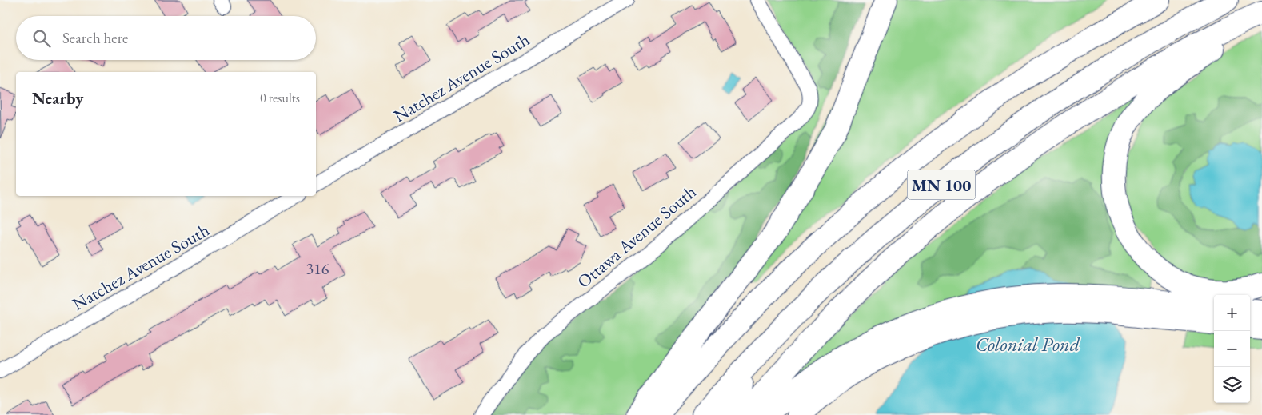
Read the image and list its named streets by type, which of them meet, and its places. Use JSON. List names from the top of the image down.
{
  "streets": {
    "highway": ["MN 100"],
    "street": ["Natchez Avenue South", "Ottawa Avenue South"]
  },
  "water": ["Colonial Pond"],
  "house_numbers": ["316"],
  "page": {
    "search": "Search here",
    "heading": ["Nearby", "0 results"],
    "map_buttons": ["+", "−"]
  }
}
